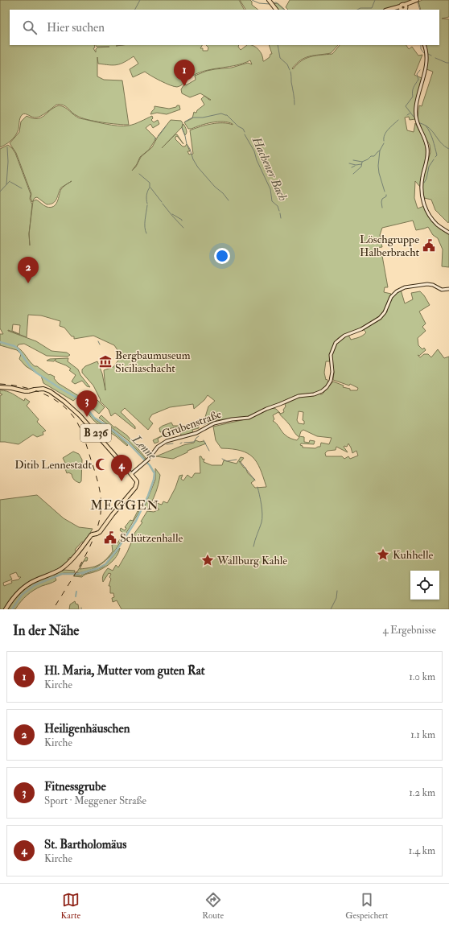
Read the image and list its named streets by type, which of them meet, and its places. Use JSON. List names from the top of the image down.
{
  "streets": {
    "main road": ["Grubenstraße", "B 236"]
  },
  "crossings": [
    ["Grubenstraße", "B 236"]
  ],
  "districts": ["MEGGEN"],
  "water": ["Hachener Bach", "Lenne"],
  "places": {
    "public building": ["Löschgruppe Halberbracht", "Schützenhalle"],
    "museum": ["Bergbaumuseum Siciliaschacht"],
    "mosque": ["Ditib Lennestadt"],
    "place": ["Kuhhelle", "Wallburg Kahle"]
  },
  "page": {
    "search": "Hier suchen",
    "pins": [
      "1",
      "2",
      "3",
      "4"
    ],
    "heading": ["In der Nähe", "4 Ergebnisse"],
    "list": [
      {
        "mark": "1",
        "name": "Hl. Maria, Mutter vom guten Rat",
        "note": "Kirche",
        "value": "1.0 km"
      },
      {
        "mark": "2",
        "name": "Heiligenhäuschen",
        "note": "Kirche",
        "value": "1.1 km"
      },
      {
        "mark": "3",
        "name": "Fitnessgrube",
        "note": "Sport · Meggener Straße",
        "value": "1.2 km"
      },
      {
        "mark": "4",
        "name": "St. Bartholomäus",
        "note": "Kirche",
        "value": "1.4 km"
      }
    ],
    "nav": ["Karte", "Route", "Gespeichert"]
  }
}
